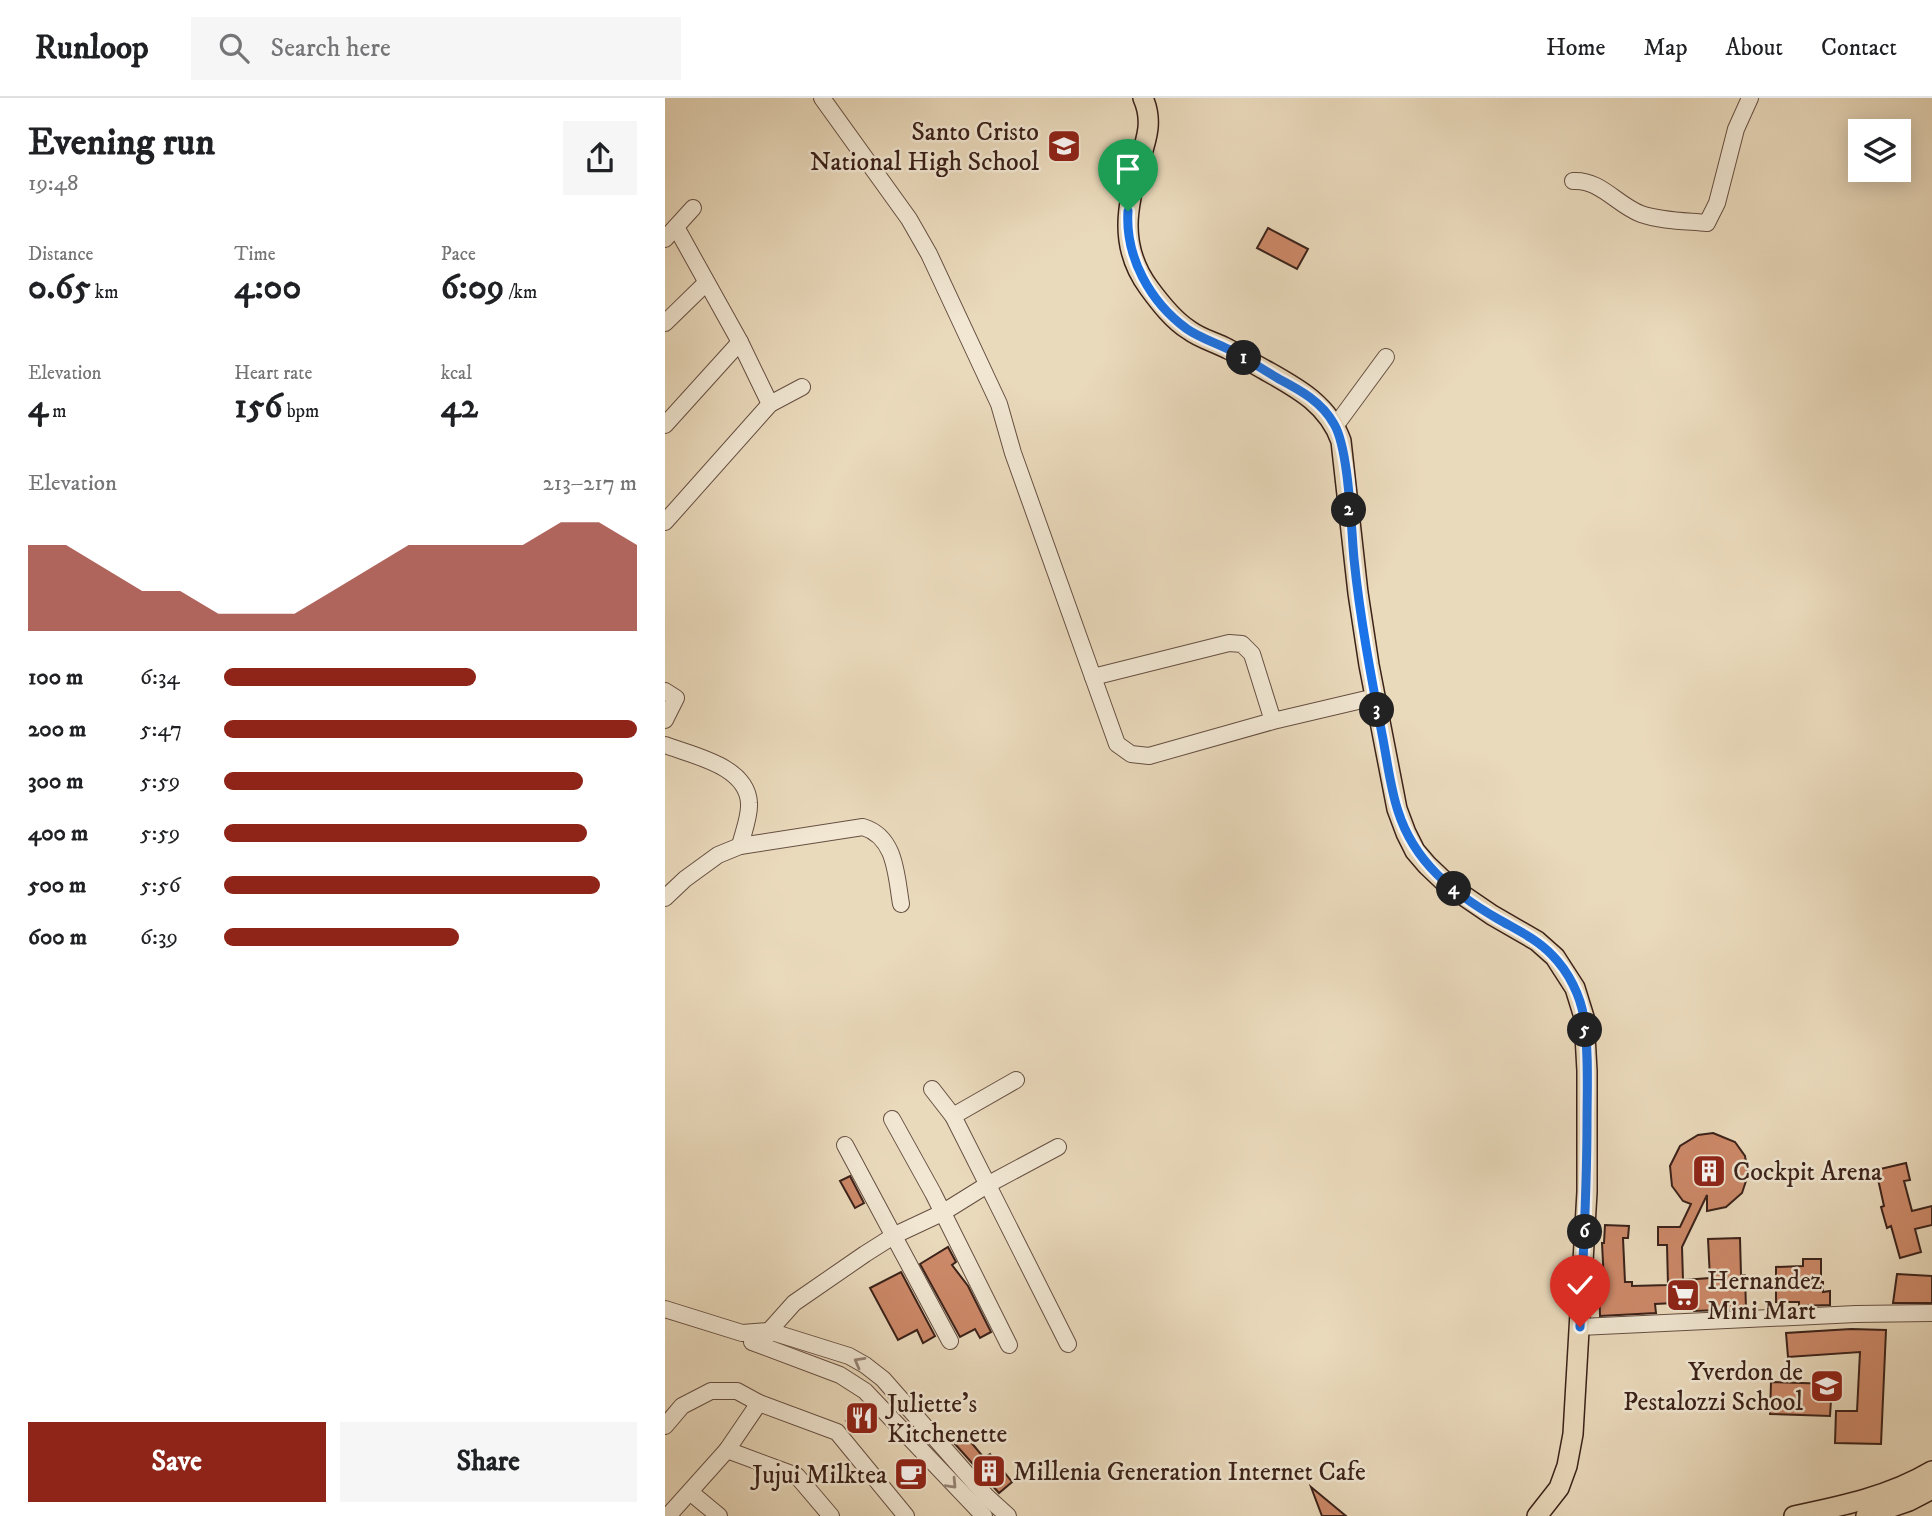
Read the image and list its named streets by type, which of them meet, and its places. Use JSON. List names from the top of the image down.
{
  "places": {
    "school or university": ["Santo Cristo National High School", "Yverdon de Pestalozzi School"],
    "building": ["Cockpit Arena", "Millenia Generation Internet Cafe"],
    "supermarket": ["Hernandez Mini Mart"],
    "restaurant": ["Juliette's Kitchenette"],
    "cafe": ["Jujui Milktea"]
  },
  "page": {
    "header": "Runloop",
    "search": "Search here",
    "nav": [
      "Home",
      "Map",
      "About",
      "Contact"
    ],
    "heading": ["Evening run", "19:48"],
    "stats": [
      ["Distance", "0.65 km"],
      ["Time", "4:00"],
      ["Pace", "6:09 /km"],
      ["Elevation", "4 m"],
      ["Heart rate", "156 bpm"],
      ["kcal", "42"]
    ],
    "pins": [
      "1",
      "2",
      "3",
      "4",
      "5",
      "6"
    ],
    "chart": ["Elevation", "213–217 m"],
    "list": [
      {
        "name": "100 m",
        "note": "6:34"
      },
      {
        "name": "200 m",
        "note": "5:47"
      },
      {
        "name": "300 m",
        "note": "5:59"
      },
      {
        "name": "400 m",
        "note": "5:59"
      },
      {
        "name": "500 m",
        "note": "5:56"
      },
      {
        "name": "600 m",
        "note": "6:39"
      }
    ],
    "buttons": ["Save", "Share"]
  }
}
